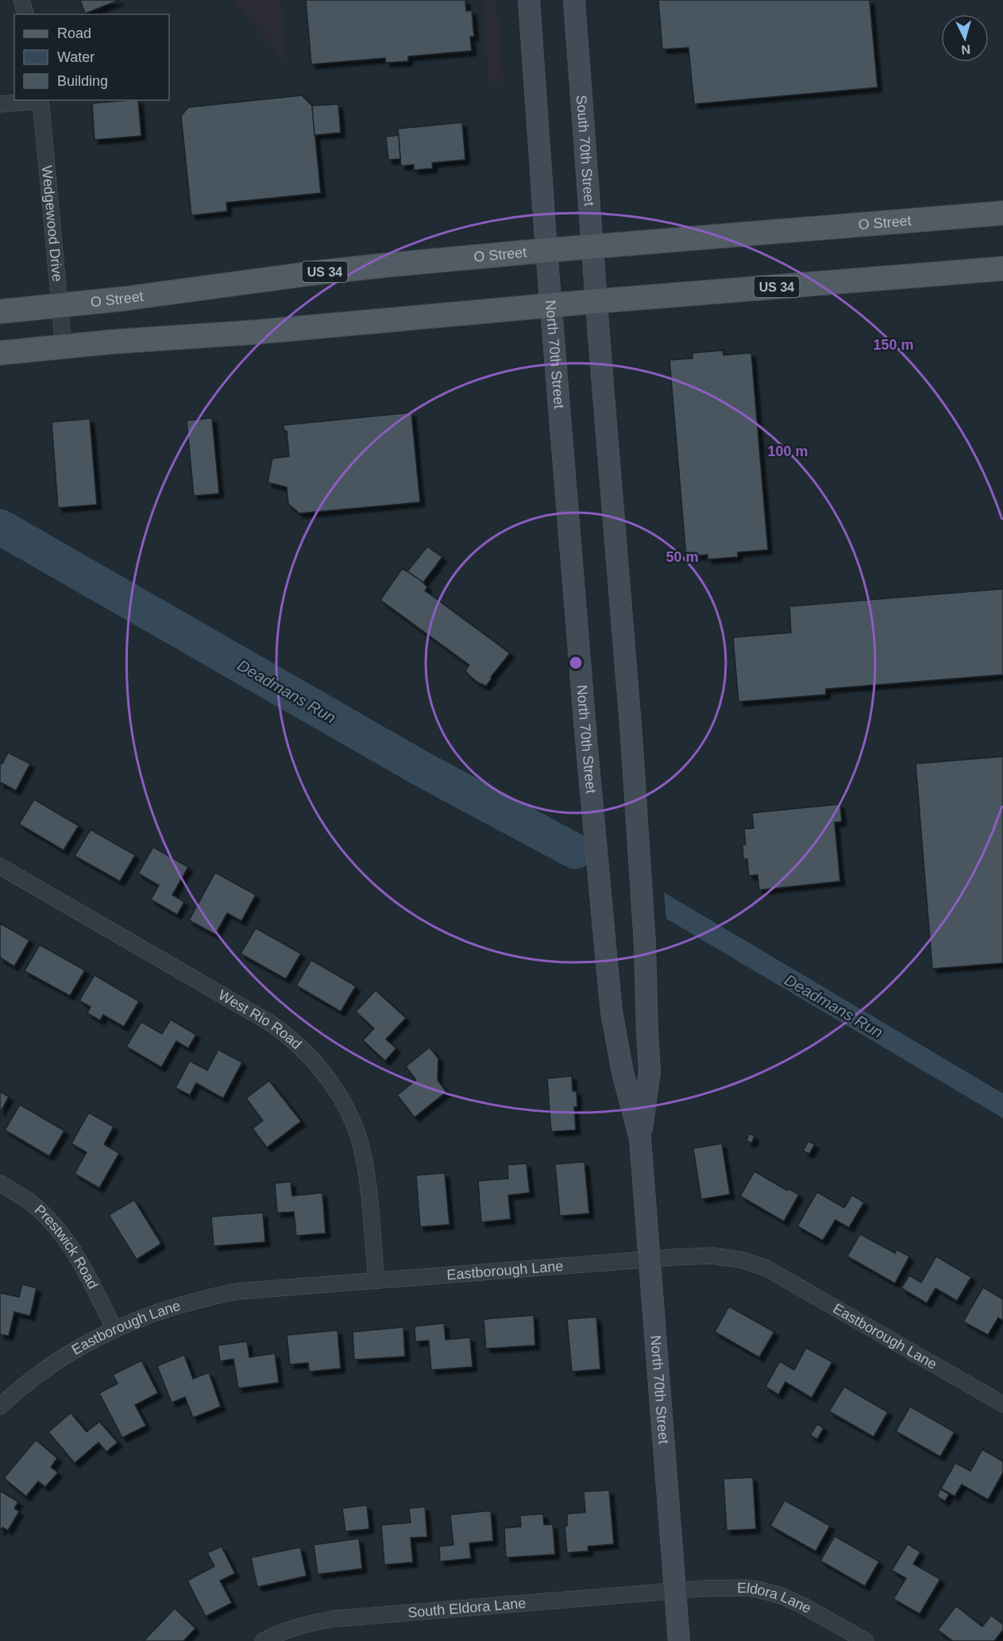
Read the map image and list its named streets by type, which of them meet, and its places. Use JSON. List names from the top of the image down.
{
  "streets": {
    "main road": [
      "South 70th Street",
      "O Street",
      "US 34",
      "North 70th Street"
    ],
    "street": [
      "Wedgewood Drive",
      "West Rio Road",
      "Prestwick Road",
      "Eastborough Lane",
      "Eldora Lane",
      "South Eldora Lane"
    ]
  },
  "crossings": [
    ["South 70th Street", "O Street"],
    ["South 70th Street", "US 34"],
    ["South 70th Street", "North 70th Street"],
    ["Wedgewood Drive", "O Street"],
    ["Wedgewood Drive", "US 34"],
    ["O Street", "North 70th Street"],
    ["US 34", "North 70th Street"],
    ["North 70th Street", "Eastborough Lane"],
    ["North 70th Street", "Eldora Lane"],
    ["North 70th Street", "South Eldora Lane"],
    ["West Rio Road", "Eastborough Lane"],
    ["Prestwick Road", "Eastborough Lane"],
    ["Eldora Lane", "South Eldora Lane"]
  ],
  "water": ["Deadmans Run"],
  "legend": ["Road", "Water", "Building"],
  "north": "bottom",
  "rings": ["150 m", "100 m", "50 m"]
}
